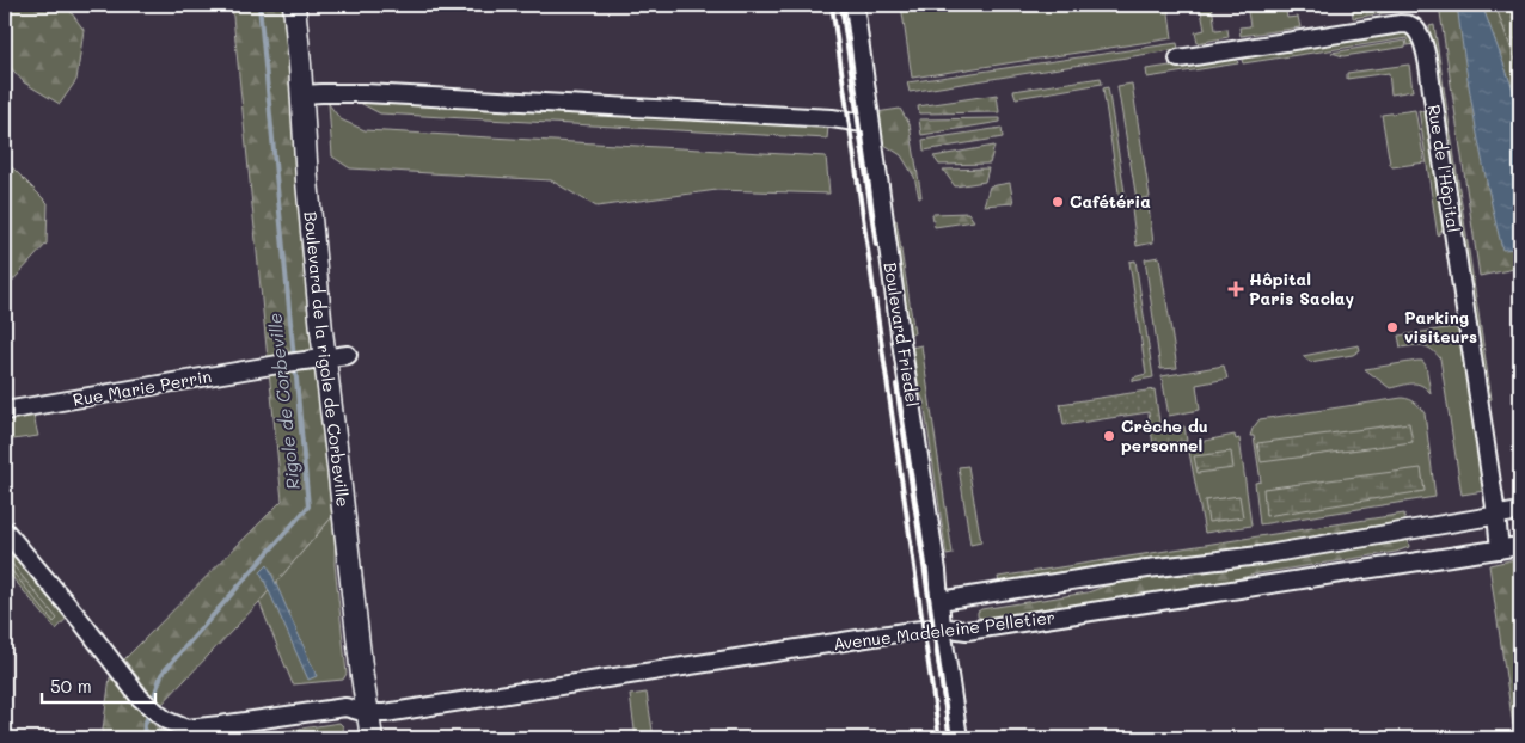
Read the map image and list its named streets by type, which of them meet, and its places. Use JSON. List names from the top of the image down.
{
  "streets": {
    "main road": ["Boulevard de la rigole de Corbeville"],
    "street": [
      "Rue de l'Hôpital",
      "Boulevard Friedel",
      "Rue Marie Perrin",
      "Avenue Madeleine Pelletier"
    ]
  },
  "crossings": [
    ["Rue de l'Hôpital", "Avenue Madeleine Pelletier"],
    ["Boulevard Friedel", "Avenue Madeleine Pelletier"],
    ["Boulevard de la rigole de Corbeville", "Rue Marie Perrin"],
    ["Boulevard de la rigole de Corbeville", "Avenue Madeleine Pelletier"]
  ],
  "water": ["Rigole de Corbeville"],
  "places": {
    "other": ["Cafétéria", "Parking visiteurs", "Crèche du personnel"],
    "health": ["Hôpital Paris Saclay"]
  },
  "scale_bar": "50 m"
}
